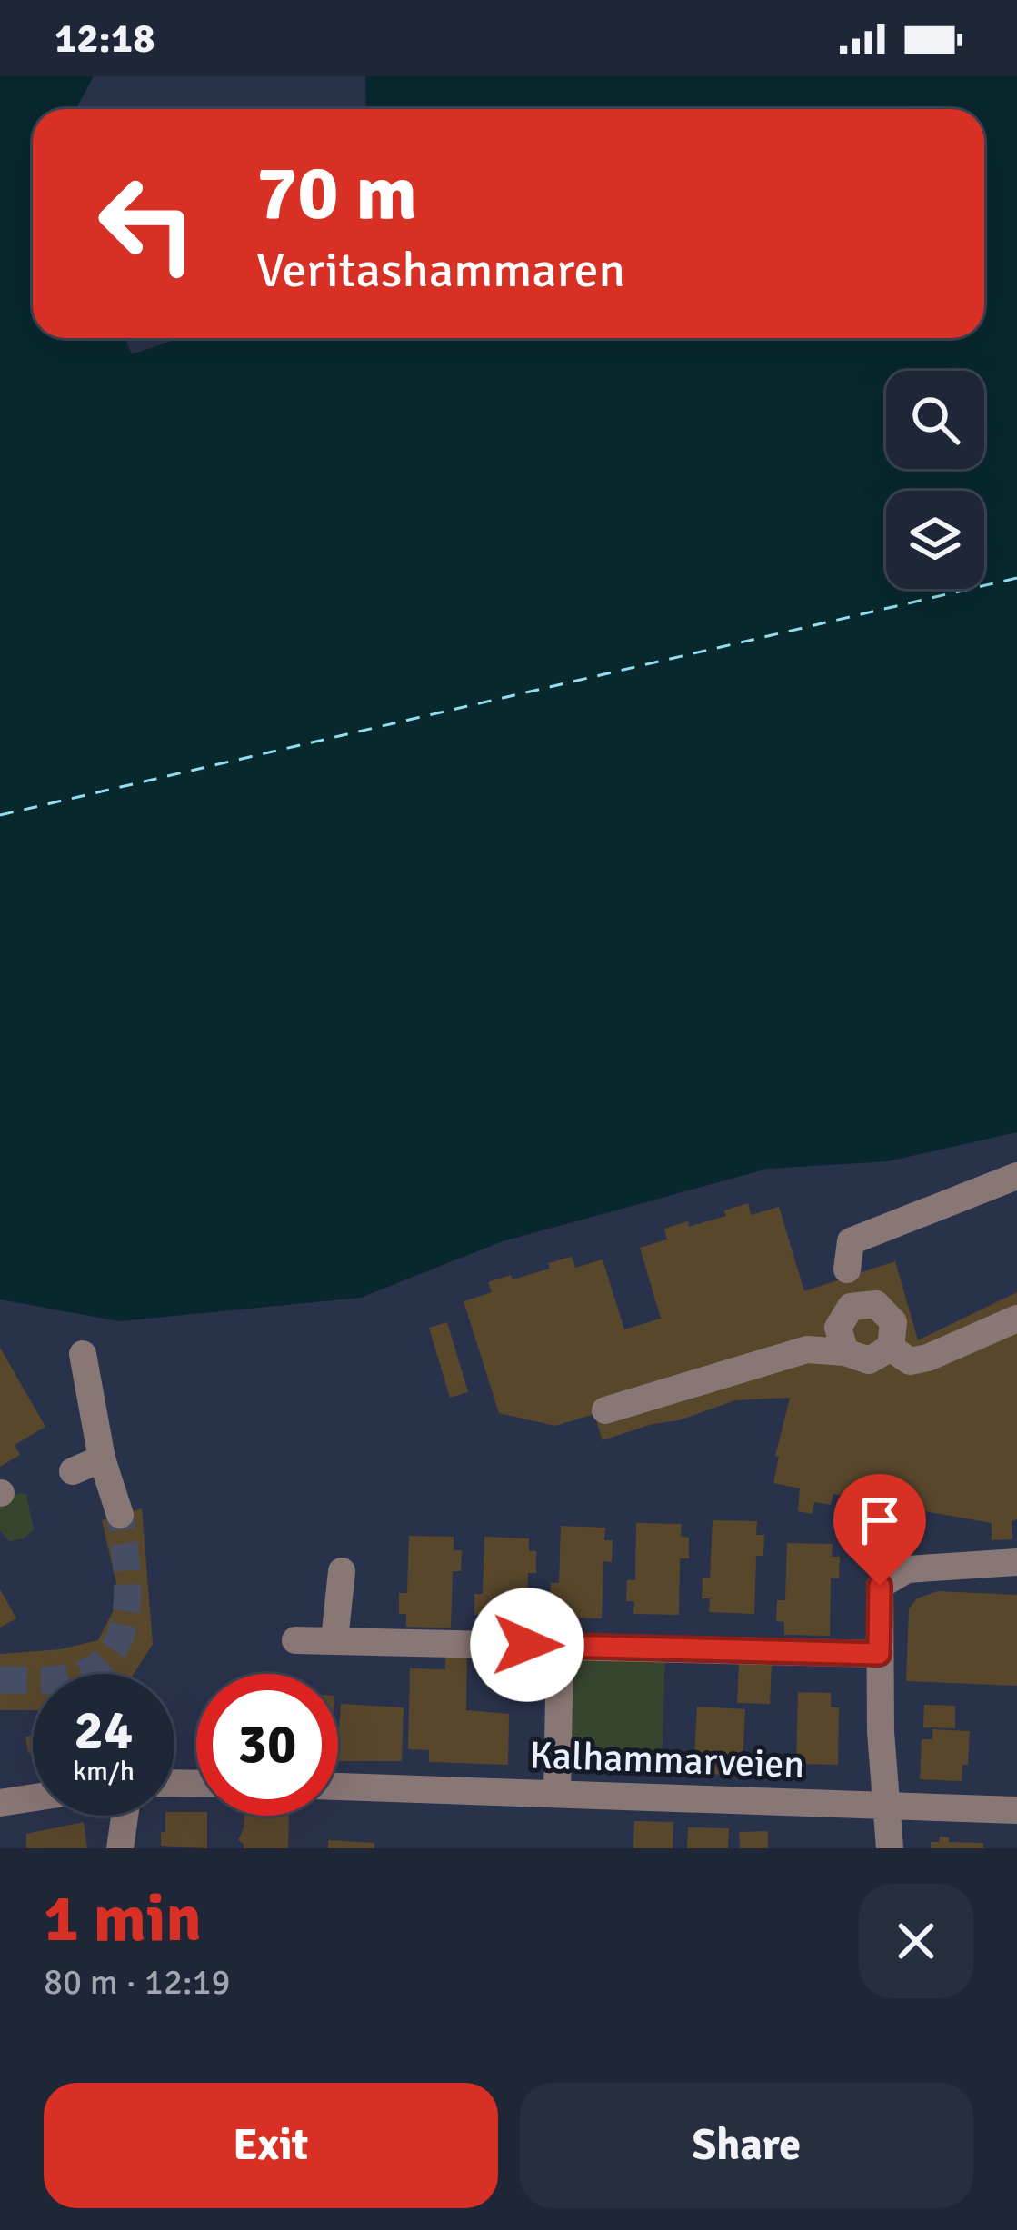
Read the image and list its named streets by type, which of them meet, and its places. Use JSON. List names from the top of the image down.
{
  "streets": {
    "street": ["Kalhammarveien"]
  },
  "page": {
    "status": "12:18",
    "turn": ["70 m", "Veritashammaren"],
    "speed": "24 km/h",
    "limit": "30",
    "heading": ["1 min", "80 m · 12:19"],
    "buttons": ["Exit", "Share"]
  }
}
